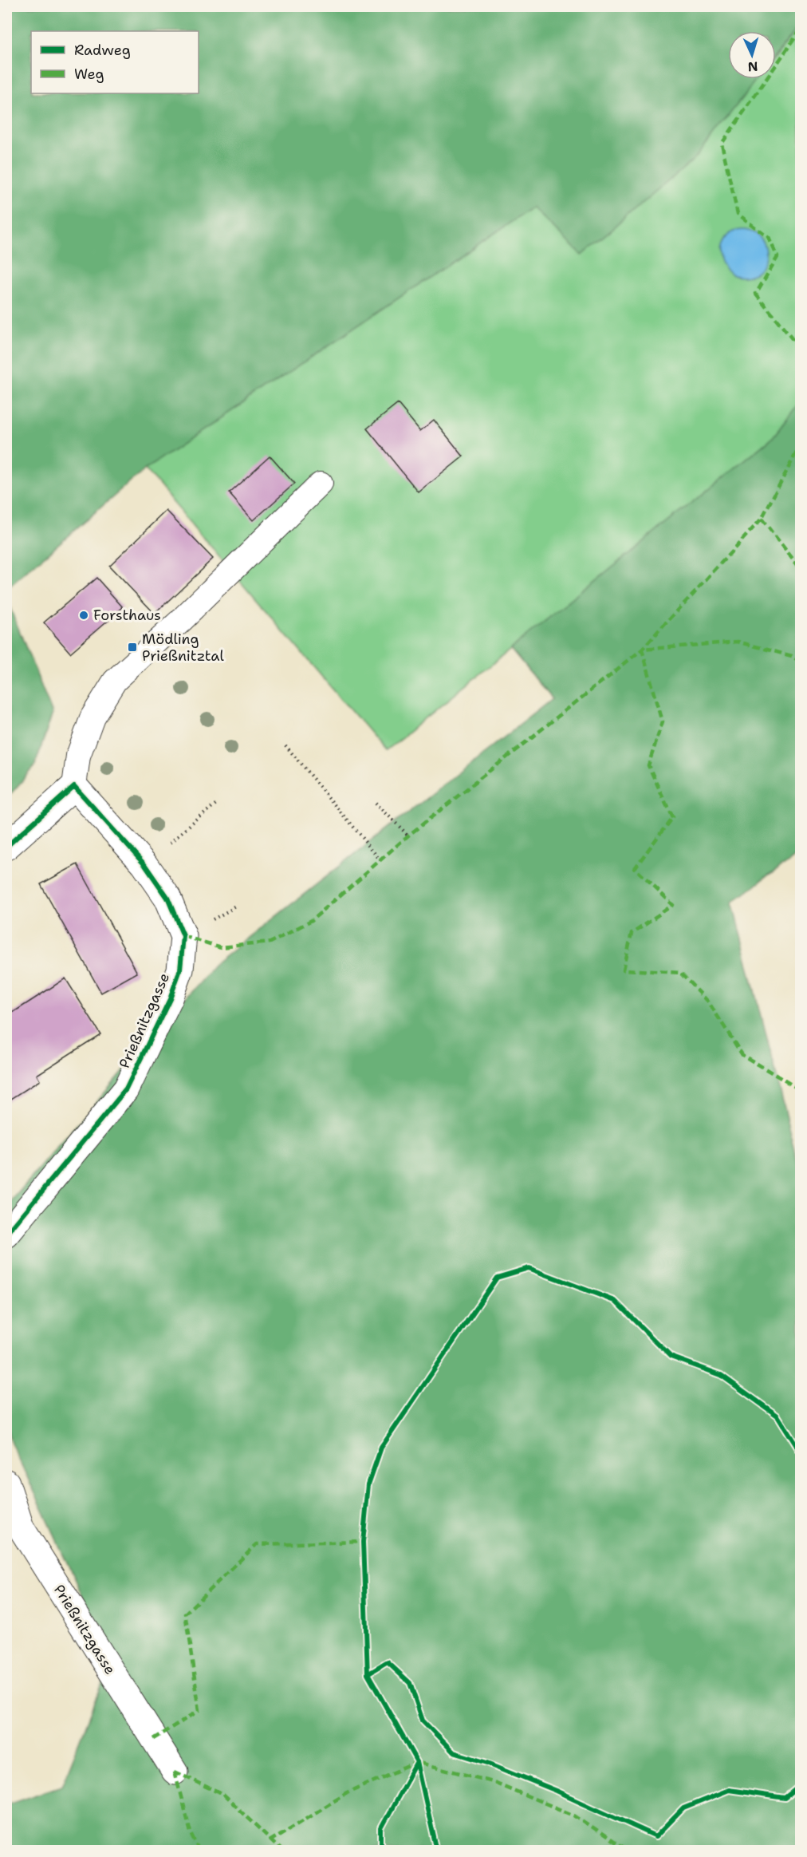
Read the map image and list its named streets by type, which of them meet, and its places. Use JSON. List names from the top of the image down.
{
  "streets": {
    "street": ["Prießnitzgasse"]
  },
  "places": {
    "other": ["Forsthaus"],
    "transit": ["Mödling Prießnitztal"]
  },
  "legend": ["Radweg", "Weg"],
  "north": "bottom"
}
